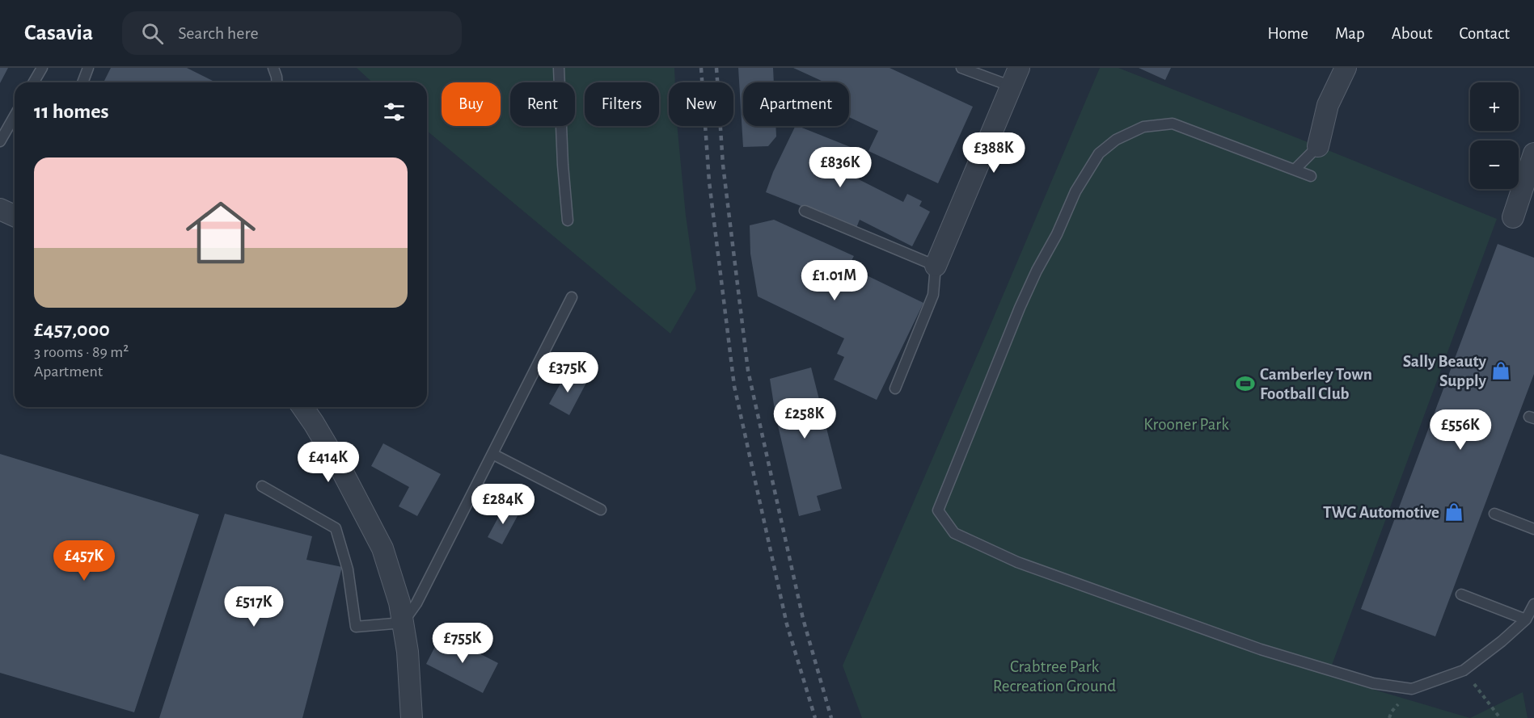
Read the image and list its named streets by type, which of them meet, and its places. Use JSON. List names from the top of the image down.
{
  "parks": ["Krooner Park", "Crabtree Park Recreation Ground"],
  "places": {
    "shop": ["Sally Beauty Supply", "TWG Automotive"],
    "sports": ["Camberley Town Football Club"]
  },
  "page": {
    "header": "Casavia",
    "search": "Search here",
    "nav": [
      "Home",
      "Map",
      "About",
      "Contact"
    ],
    "map_buttons": ["+", "−"],
    "chip": [
      "Buy",
      "Rent",
      "Filters",
      "New",
      "Apartment"
    ],
    "heading": "11 homes",
    "price": [
      "£388K",
      "£836K",
      "£1.01M",
      "£375K",
      "£258K",
      "£556K",
      "£414K",
      "£284K",
      "£457K",
      "£517K",
      "£755K"
    ],
    "list": [
      {
        "name": "£457,000",
        "note": "3 rooms · 89 m² · Apartment"
      }
    ]
  }
}
